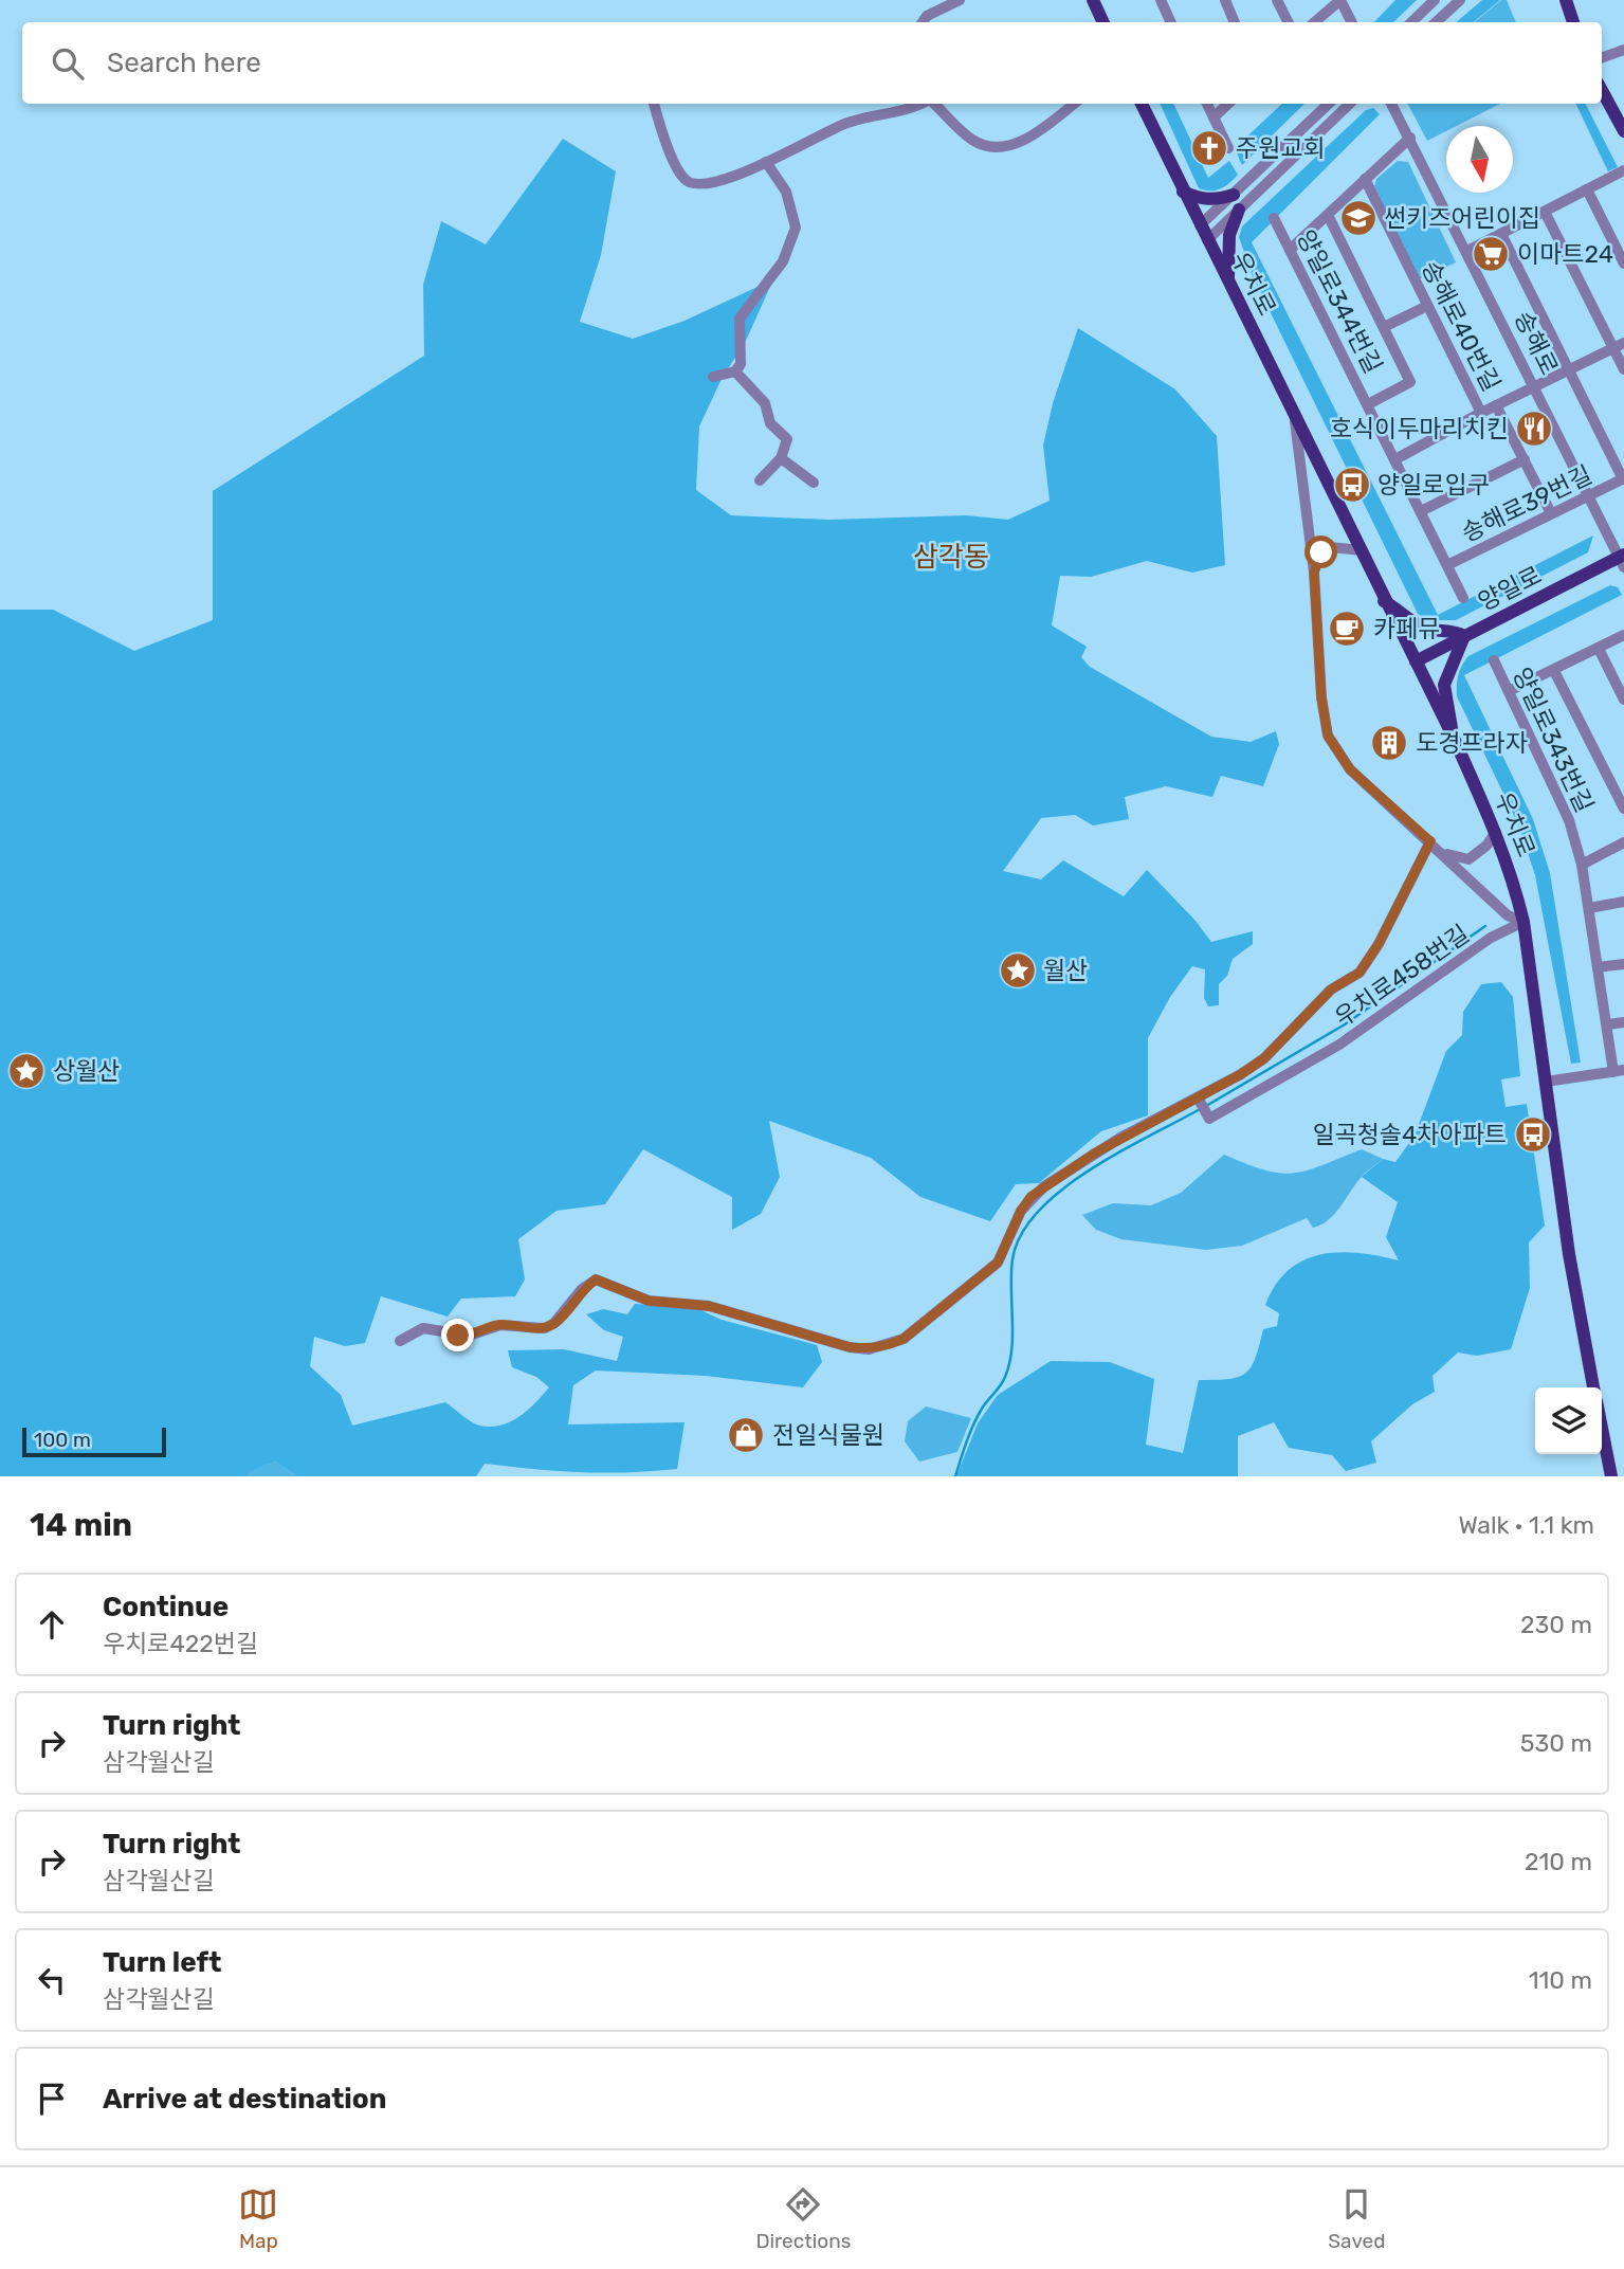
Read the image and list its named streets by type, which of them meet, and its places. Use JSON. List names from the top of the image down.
{
  "streets": {
    "main road": ["우치로", "양일로"],
    "street": [
      "양일로344번길",
      "송해로40번길",
      "송해로",
      "송해로39번길",
      "양일로343번길",
      "우치로458번길"
    ]
  },
  "crossings": [
    ["우치로", "양일로"],
    ["우치로", "우치로458번길"],
    ["양일로344번길", "송해로40번길"],
    ["양일로344번길", "송해로39번길"],
    ["송해로40번길", "송해로"],
    ["송해로40번길", "송해로39번길"],
    ["송해로", "송해로39번길"],
    ["송해로", "양일로"]
  ],
  "districts": ["삼각동"],
  "places": {
    "church": ["주원교회"],
    "school or university": ["썬키즈어린이집"],
    "supermarket": ["이마트24"],
    "restaurant": ["호식이두마리치킨"],
    "bus stop": ["양일로입구", "일곡청솔4차아파트"],
    "cafe": ["카페뮤"],
    "building": ["도경프라자"],
    "place": ["월산", "상월산"],
    "shop": ["전일식물원"]
  },
  "scale_bar": "100 m",
  "north": "bottom",
  "page": {
    "search": "Search here",
    "scale": "100 m",
    "heading": ["14 min", "Walk · 1.1 km"],
    "list": [
      ["Continue", "우치로422번길", "230 m"],
      ["Turn right", "삼각월산길", "530 m"],
      ["Turn right", "삼각월산길", "210 m"],
      ["Turn left", "삼각월산길", "110 m"],
      "Arrive at destination"
    ],
    "nav": ["Map", "Directions", "Saved"]
  }
}
